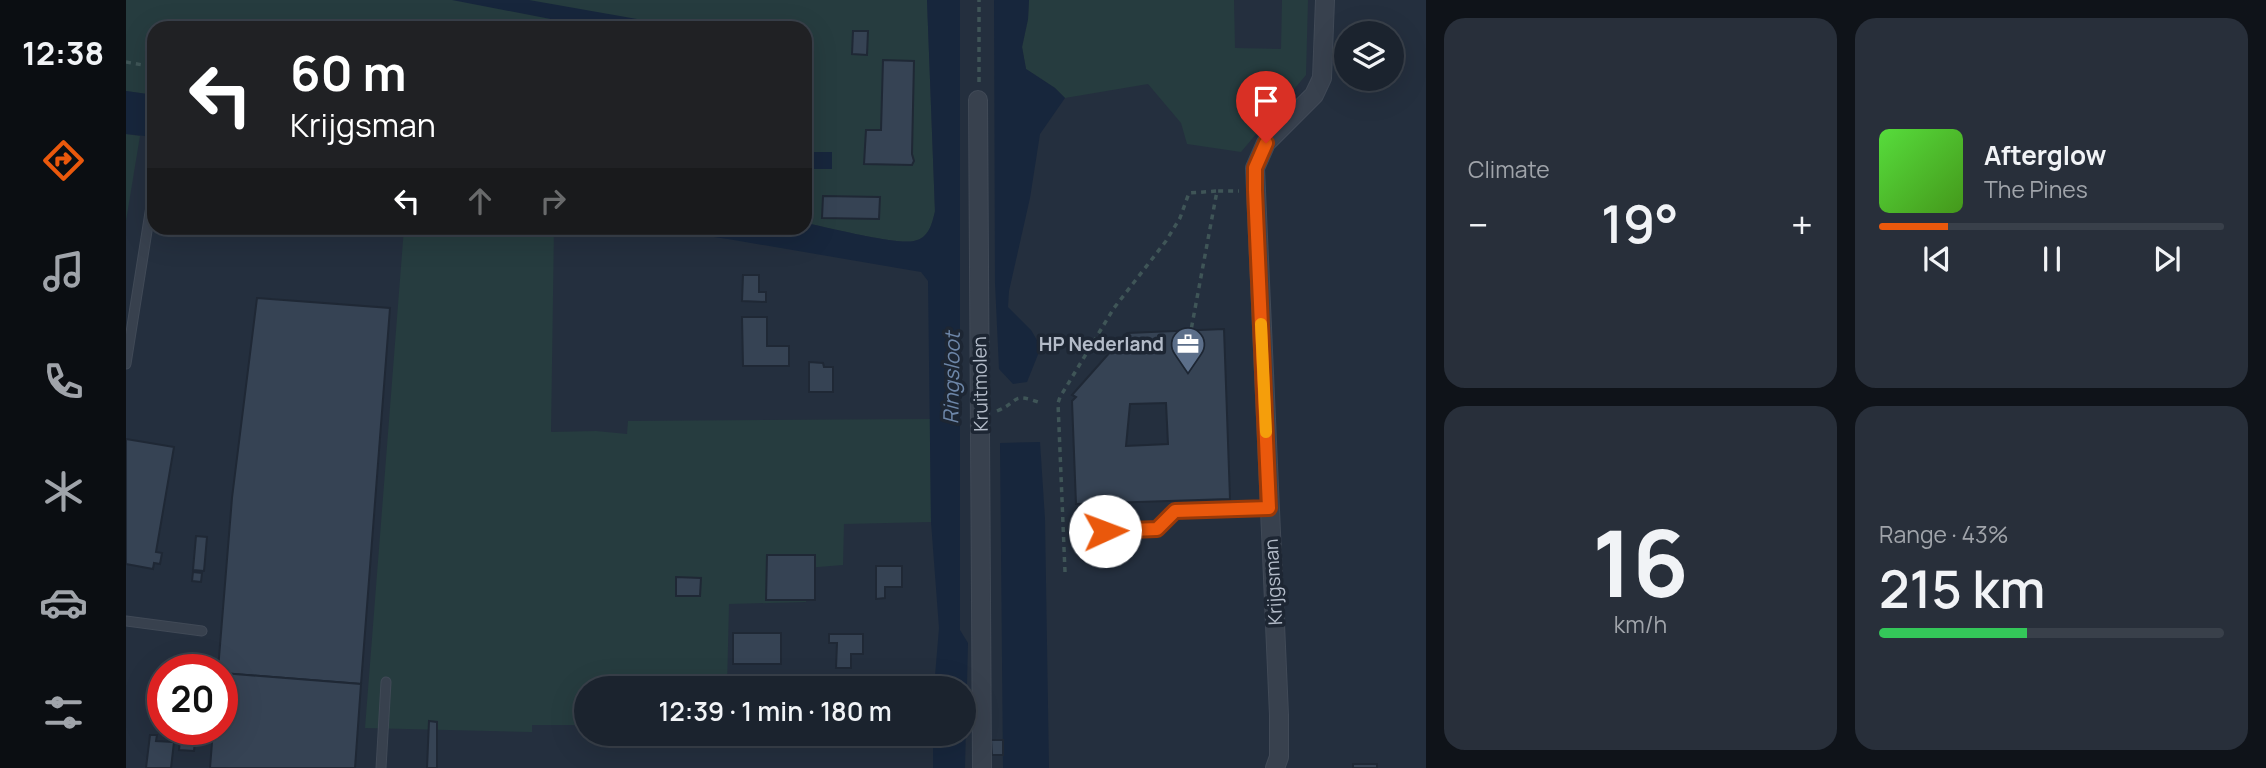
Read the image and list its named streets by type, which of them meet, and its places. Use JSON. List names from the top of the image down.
{
  "streets": {
    "street": ["Kruitmolen", "Krijgsman"]
  },
  "water": ["Ringsloot"],
  "places": {
    "office": ["HP Nederland"]
  },
  "page": {
    "tabs": "12:38",
    "tile": [
      "Climate",
      ["16", "km/h"],
      ["Range · 43%", "215 km"]
    ],
    "turn": ["60 m", "Krijgsman"],
    "song": ["Afterglow", "The Pines"],
    "heat": ["−", "19°", "+"],
    "limit": "20",
    "trip": "12:39 · 1 min · 180 m"
  }
}
